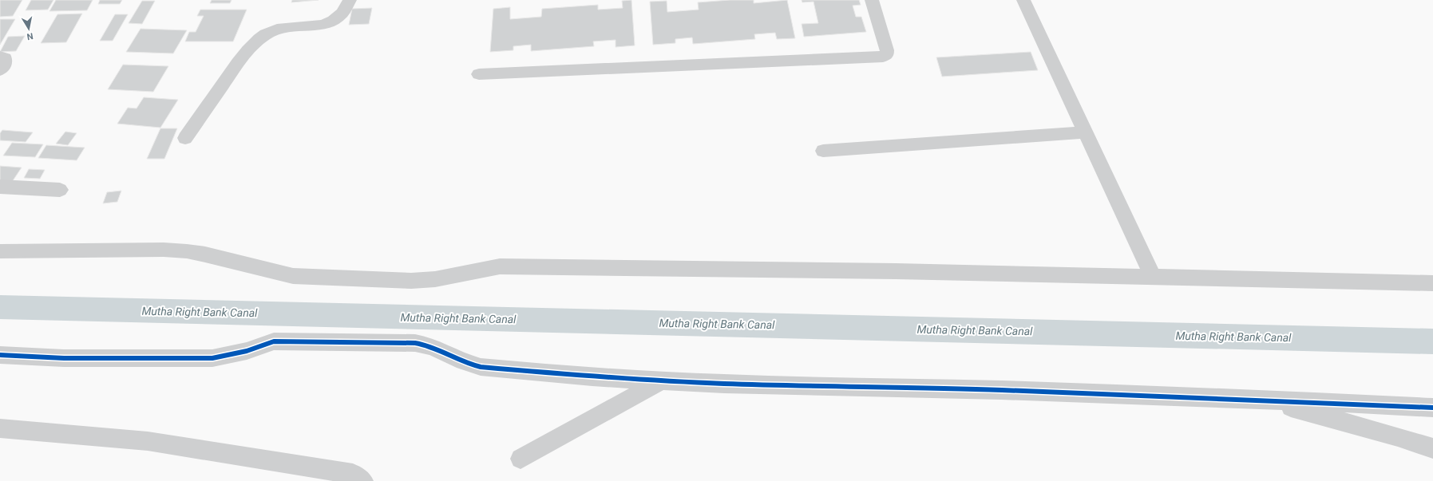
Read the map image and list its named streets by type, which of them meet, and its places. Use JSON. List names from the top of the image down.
{
  "water": ["Mutha Right Bank Canal"],
  "north": "bottom"
}
